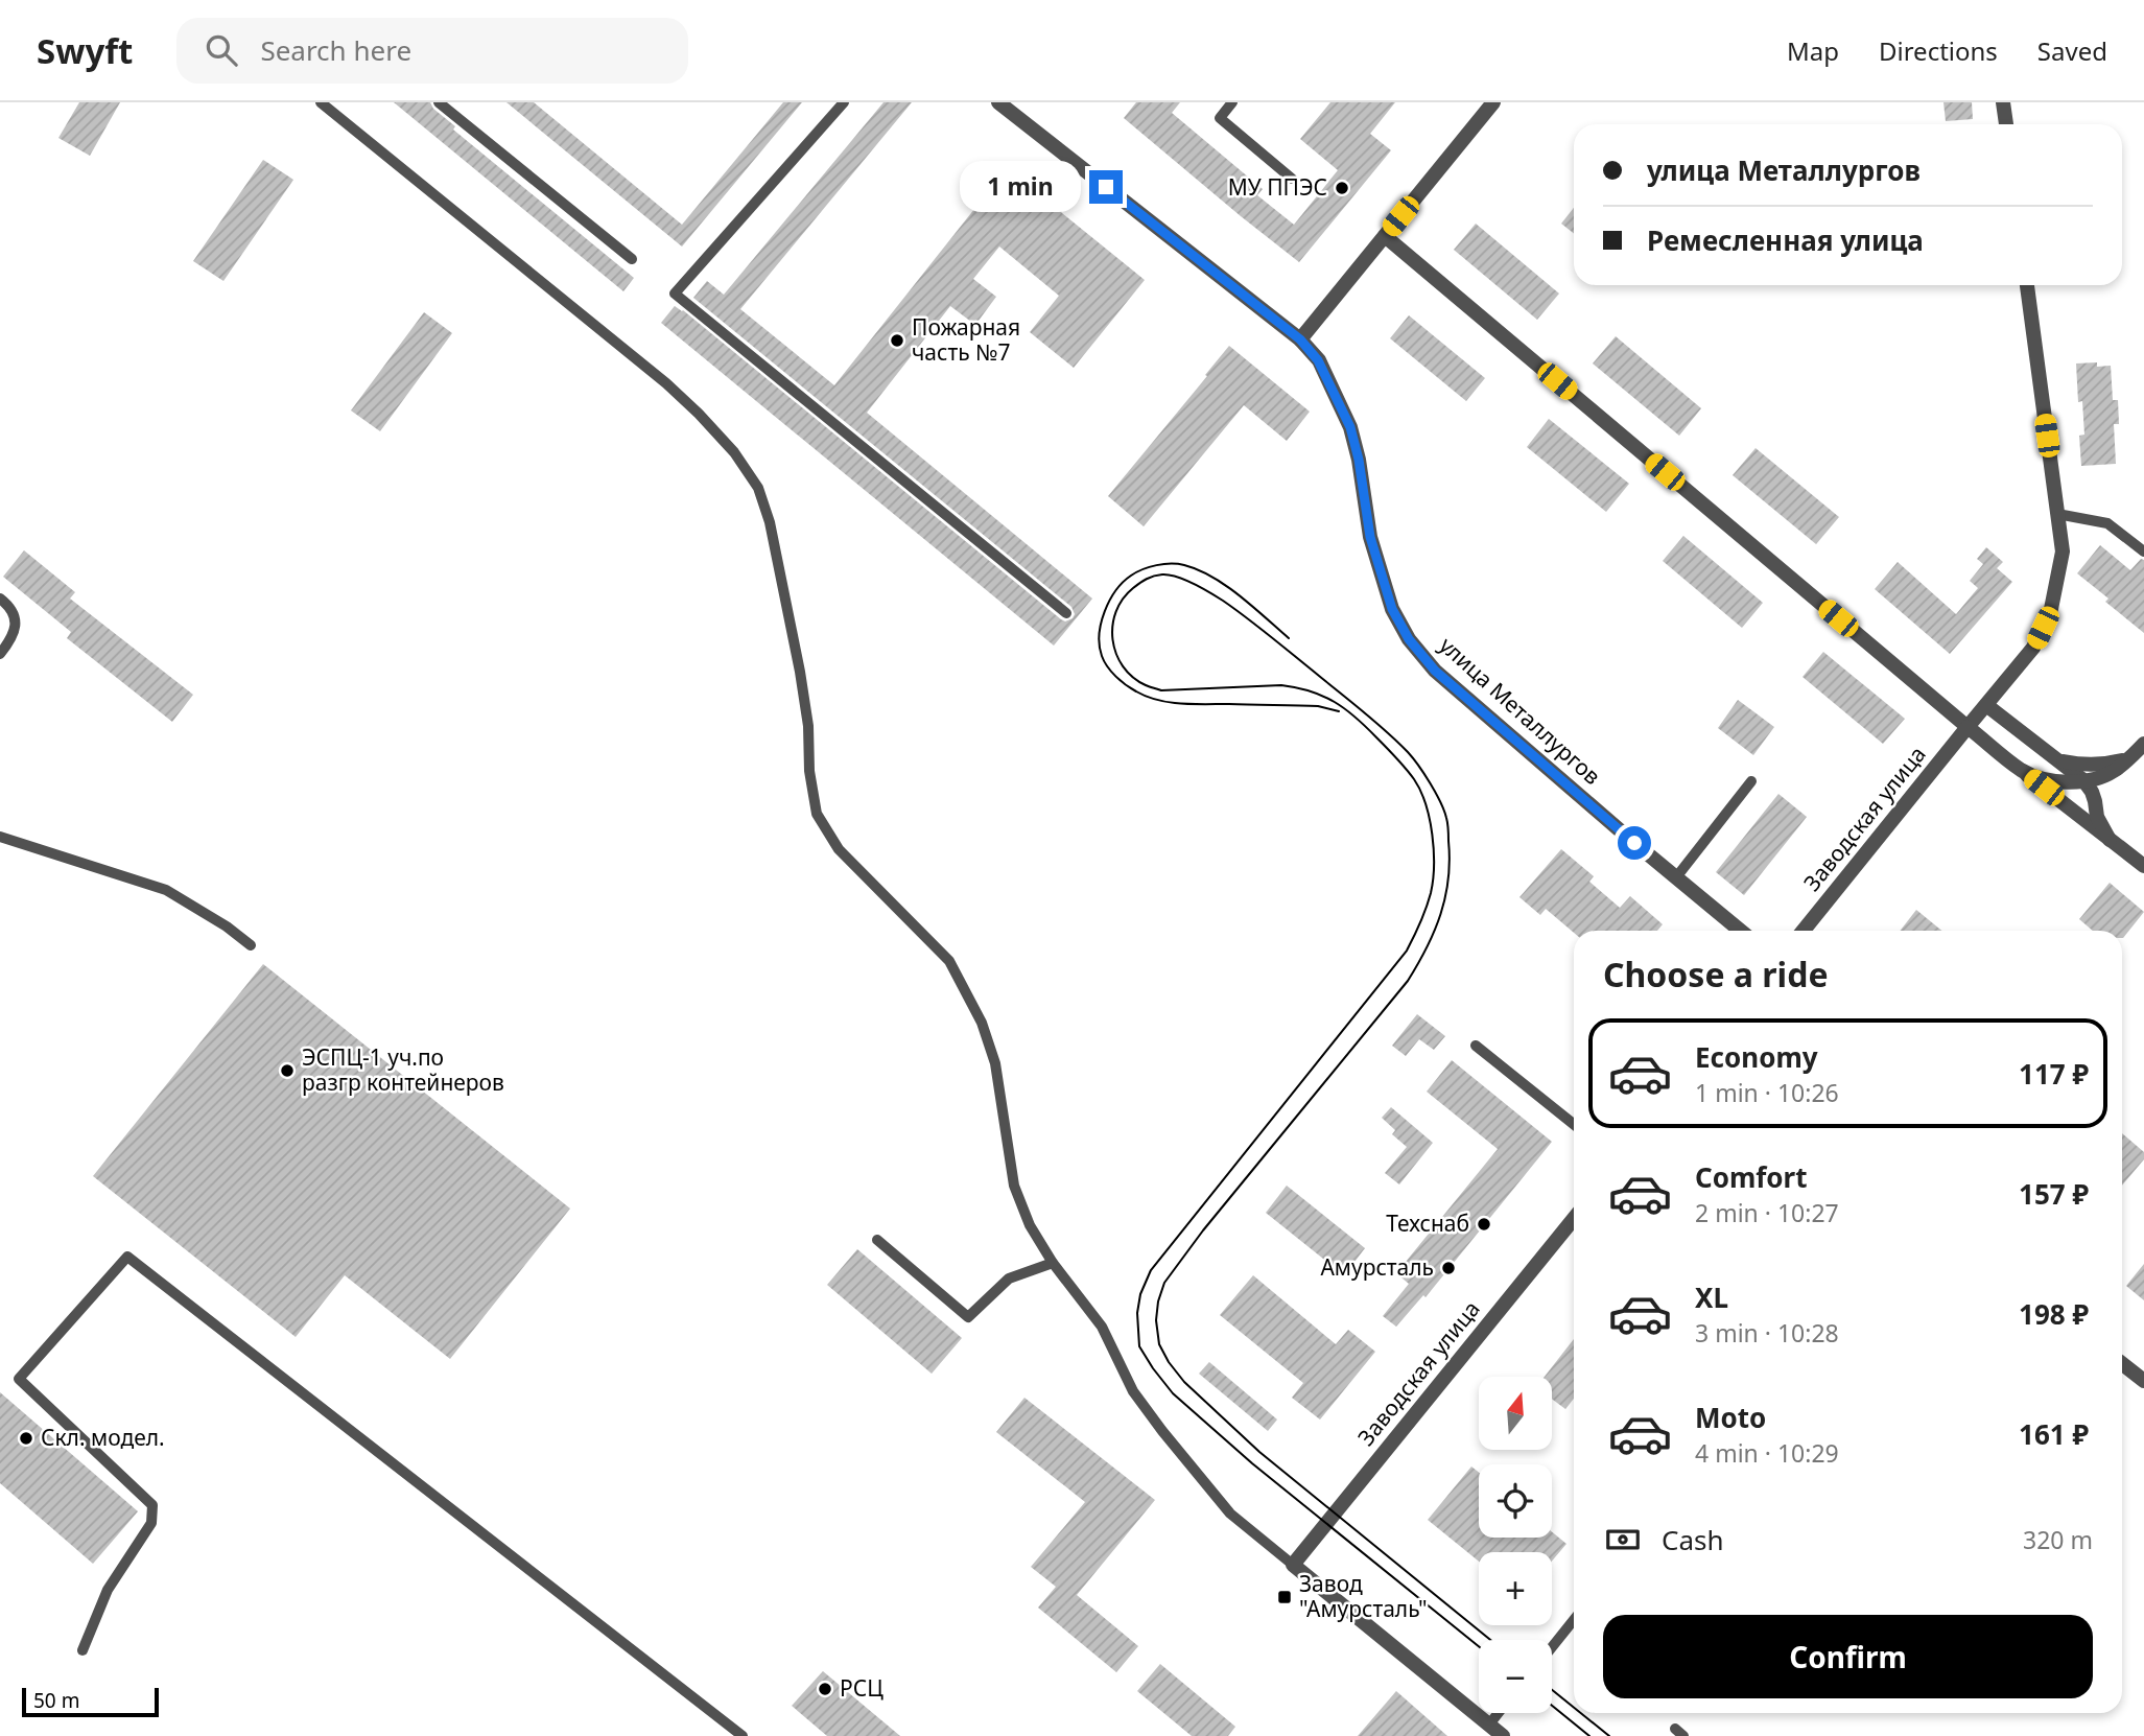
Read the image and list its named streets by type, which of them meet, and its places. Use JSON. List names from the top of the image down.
{
  "streets": {
    "street": ["улица Металлургов", "Заводская улица"]
  },
  "places": {
    "other": [
      "МУ ППЭС",
      "Пожарная часть №7",
      "ЭСПЦ-1 уч.по разгр контейнеров",
      "Техснаб",
      "Амурсталь",
      "Скл. модел.",
      "РСЦ"
    ],
    "transit": ["Завод \"Амурсталь\""]
  },
  "scale_bar": "50 m",
  "north": "top",
  "page": {
    "header": "Swyft",
    "search": "Search here",
    "nav": ["Map", "Directions", "Saved"],
    "banner": ["улица Металлургов", "Ремесленная улица"],
    "bubble": "1 min",
    "heading": "Choose a ride",
    "list": [
      {
        "name": "Economy",
        "note": "1 min · 10:26",
        "value": "117 ₽"
      },
      {
        "name": "Comfort",
        "note": "2 min · 10:27",
        "value": "157 ₽"
      },
      {
        "name": "XL",
        "note": "3 min · 10:28",
        "value": "198 ₽"
      },
      {
        "name": "Moto",
        "note": "4 min · 10:29",
        "value": "161 ₽"
      }
    ],
    "map_buttons": ["+", "−"],
    "pay": ["Cash", "320 m"],
    "buttons": "Confirm",
    "scale": "50 m"
  }
}
